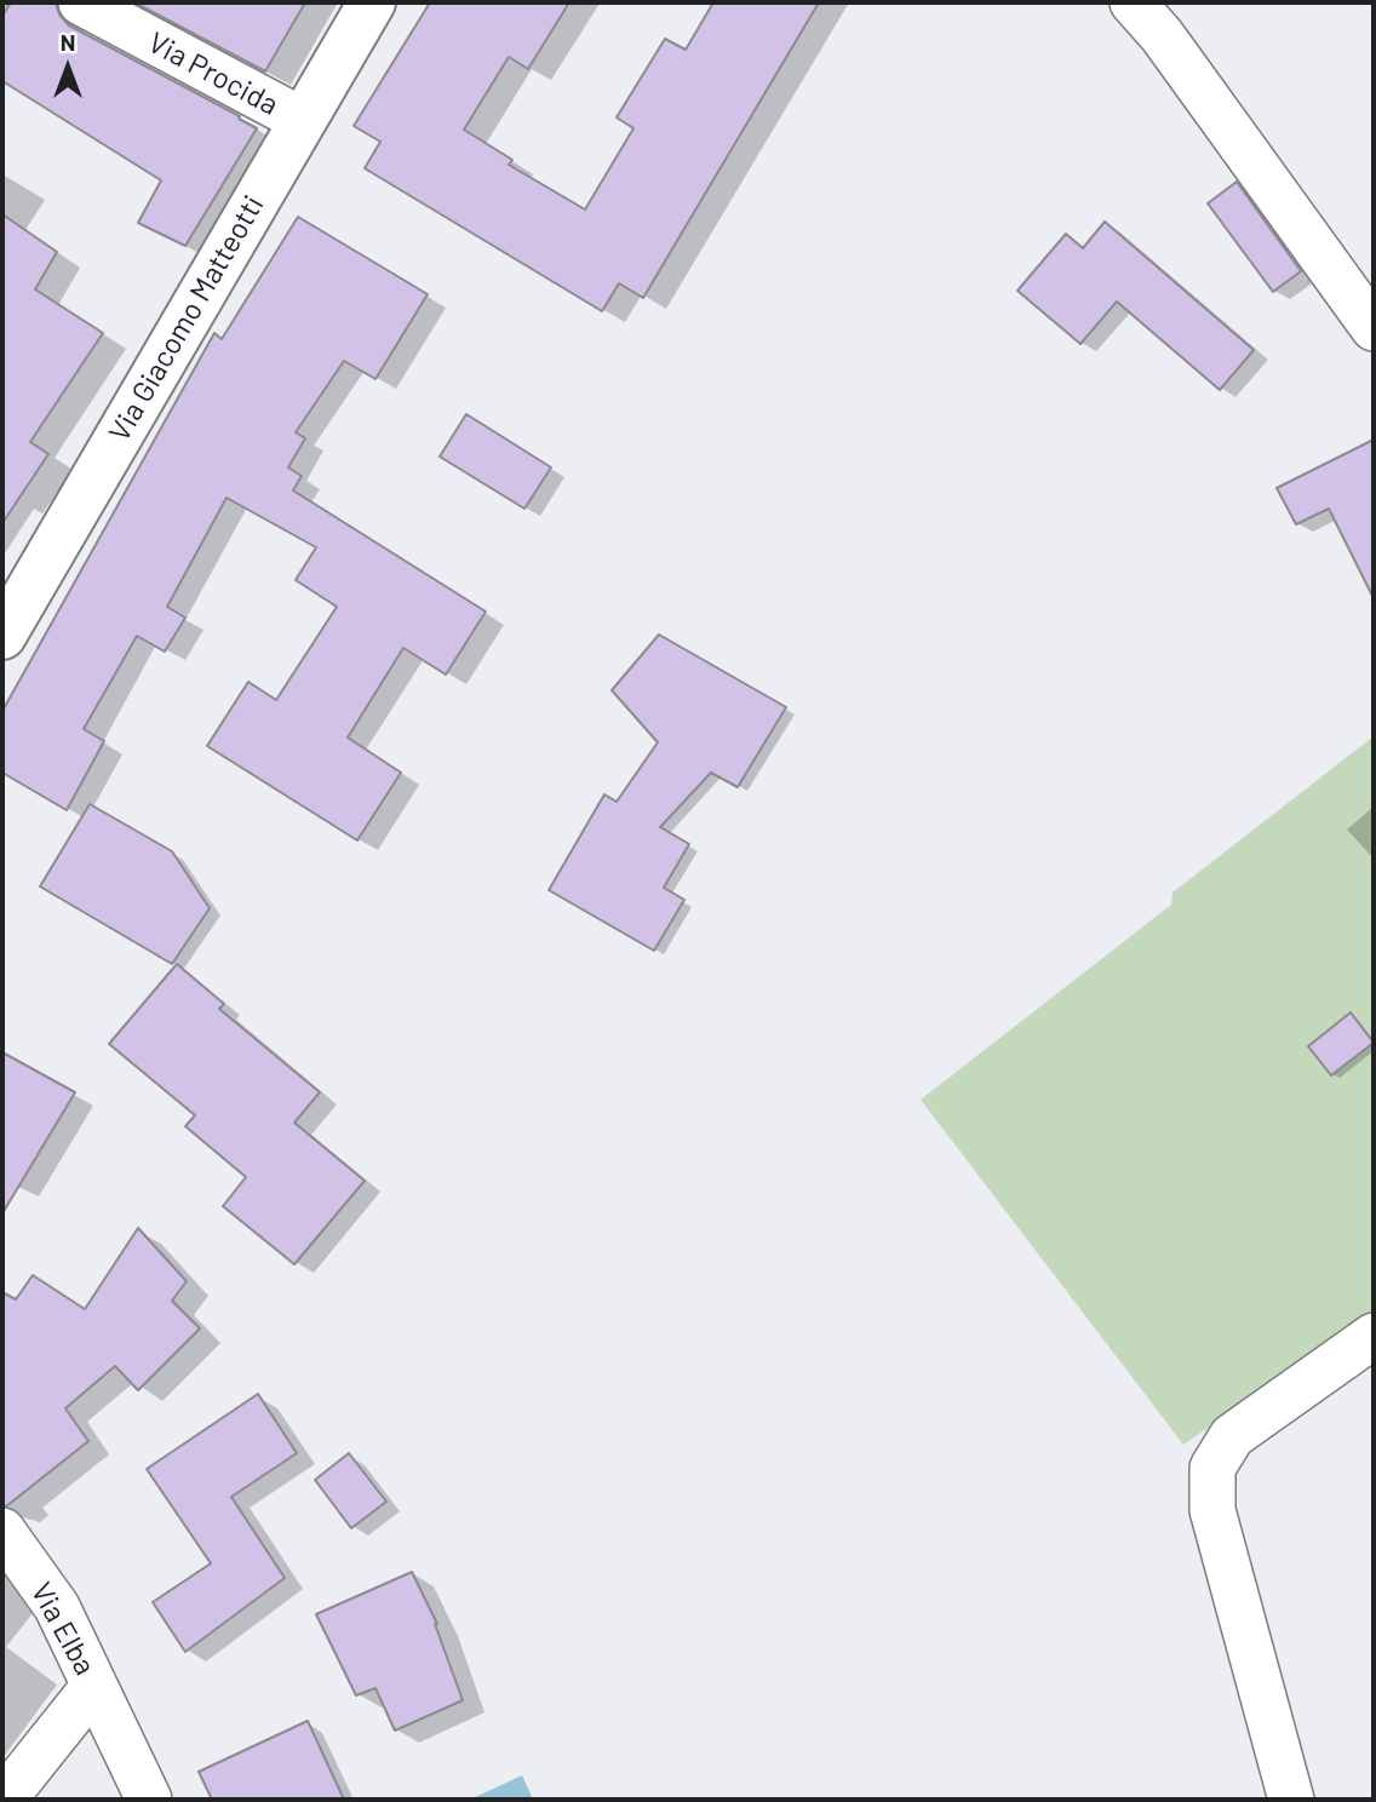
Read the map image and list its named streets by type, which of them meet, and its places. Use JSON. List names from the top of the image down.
{
  "streets": {
    "street": ["Via Procida", "Via Giacomo Matteotti", "Via Elba"]
  },
  "crossings": [
    ["Via Procida", "Via Giacomo Matteotti"]
  ],
  "north": "top"
}
